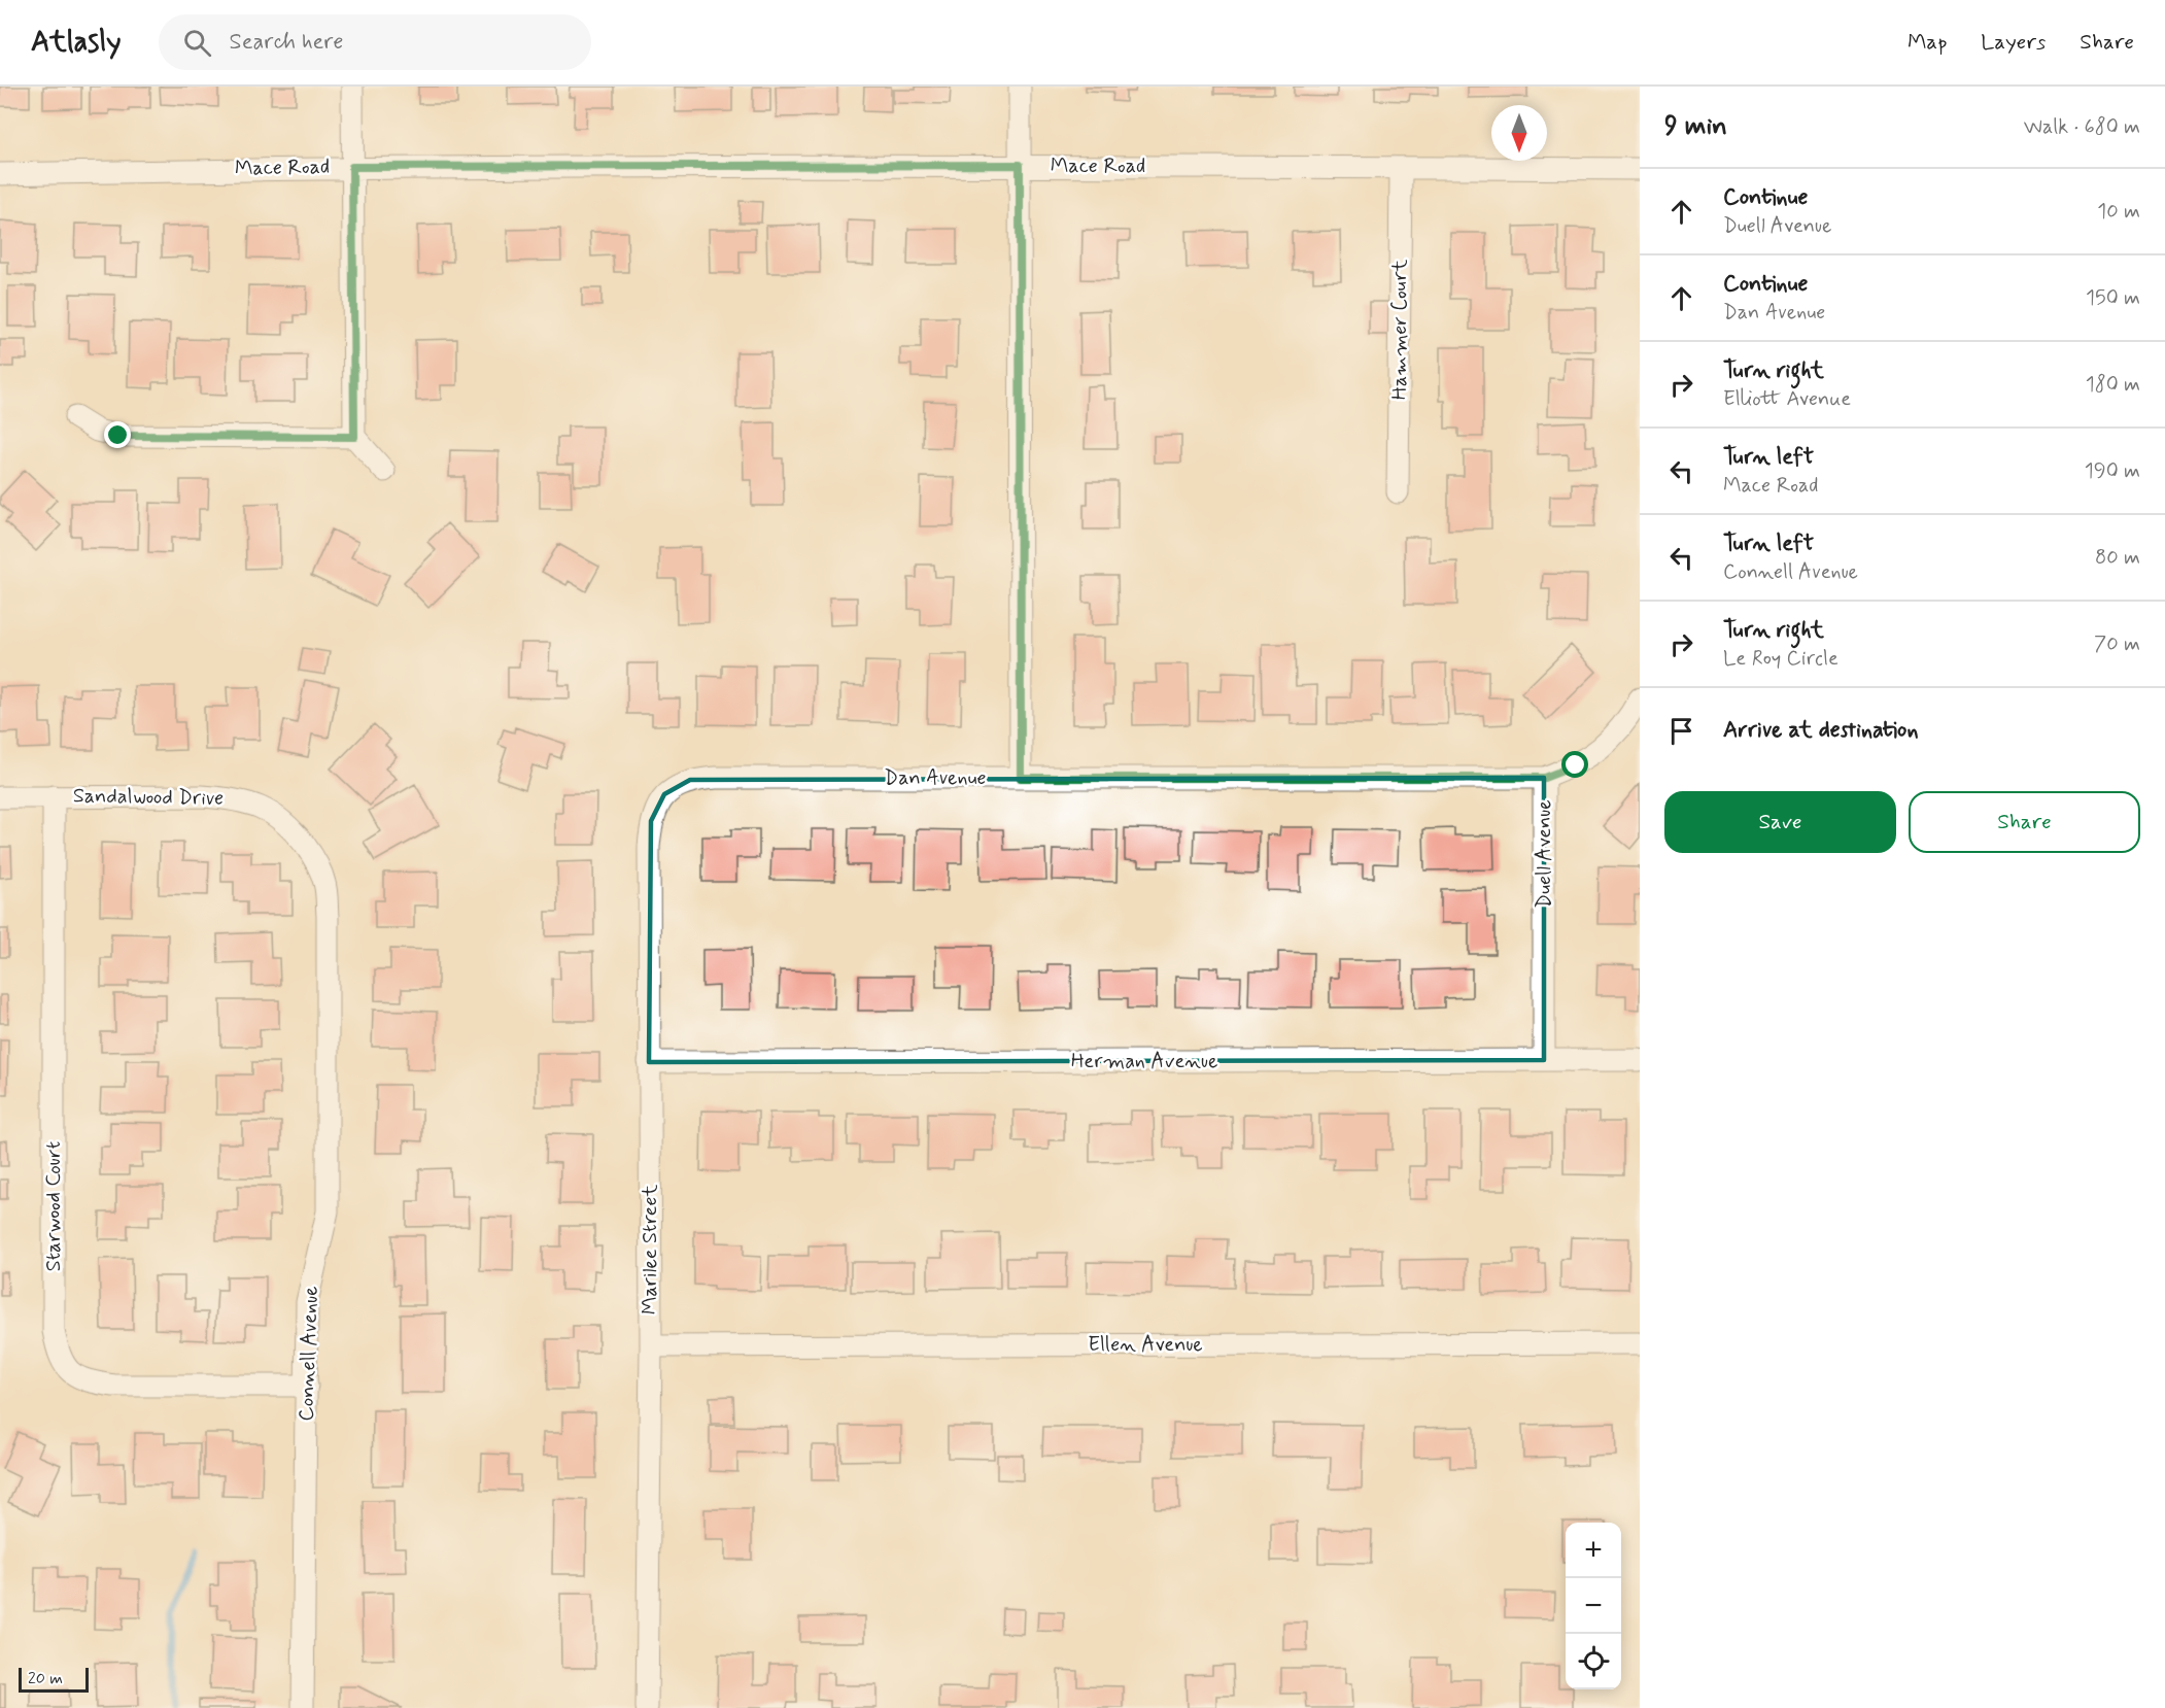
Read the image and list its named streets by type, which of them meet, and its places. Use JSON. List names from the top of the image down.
{
  "streets": {
    "street": [
      "Mace Road",
      "Hammer Court",
      "Dan Avenue",
      "Sandalwood Drive",
      "Duell Avenue",
      "Herman Avenue",
      "Starwood Court",
      "Marilee Street",
      "Ellen Avenue",
      "Connell Avenue"
    ]
  },
  "crossings": [
    ["Mace Road", "Hammer Court"],
    ["Dan Avenue", "Duell Avenue"],
    ["Dan Avenue", "Marilee Street"],
    ["Sandalwood Drive", "Starwood Court"],
    ["Sandalwood Drive", "Connell Avenue"],
    ["Duell Avenue", "Herman Avenue"],
    ["Herman Avenue", "Marilee Street"],
    ["Starwood Court", "Connell Avenue"],
    ["Marilee Street", "Ellen Avenue"]
  ],
  "scale_bar": "20 m",
  "north": "bottom",
  "page": {
    "header": "Atlasly",
    "search": "Search here",
    "nav": ["Map", "Layers", "Share"],
    "heading": ["9 min", "Walk · 680 m"],
    "list": [
      ["Continue", "Duell Avenue", "10 m"],
      ["Continue", "Dan Avenue", "150 m"],
      ["Turn right", "Elliott Avenue", "180 m"],
      ["Turn left", "Mace Road", "190 m"],
      ["Turn left", "Connell Avenue", "80 m"],
      ["Turn right", "Le Roy Circle", "70 m"],
      "Arrive at destination"
    ],
    "buttons": ["Save", "Share"],
    "map_buttons": ["+", "−"],
    "scale": "20 m"
  }
}
